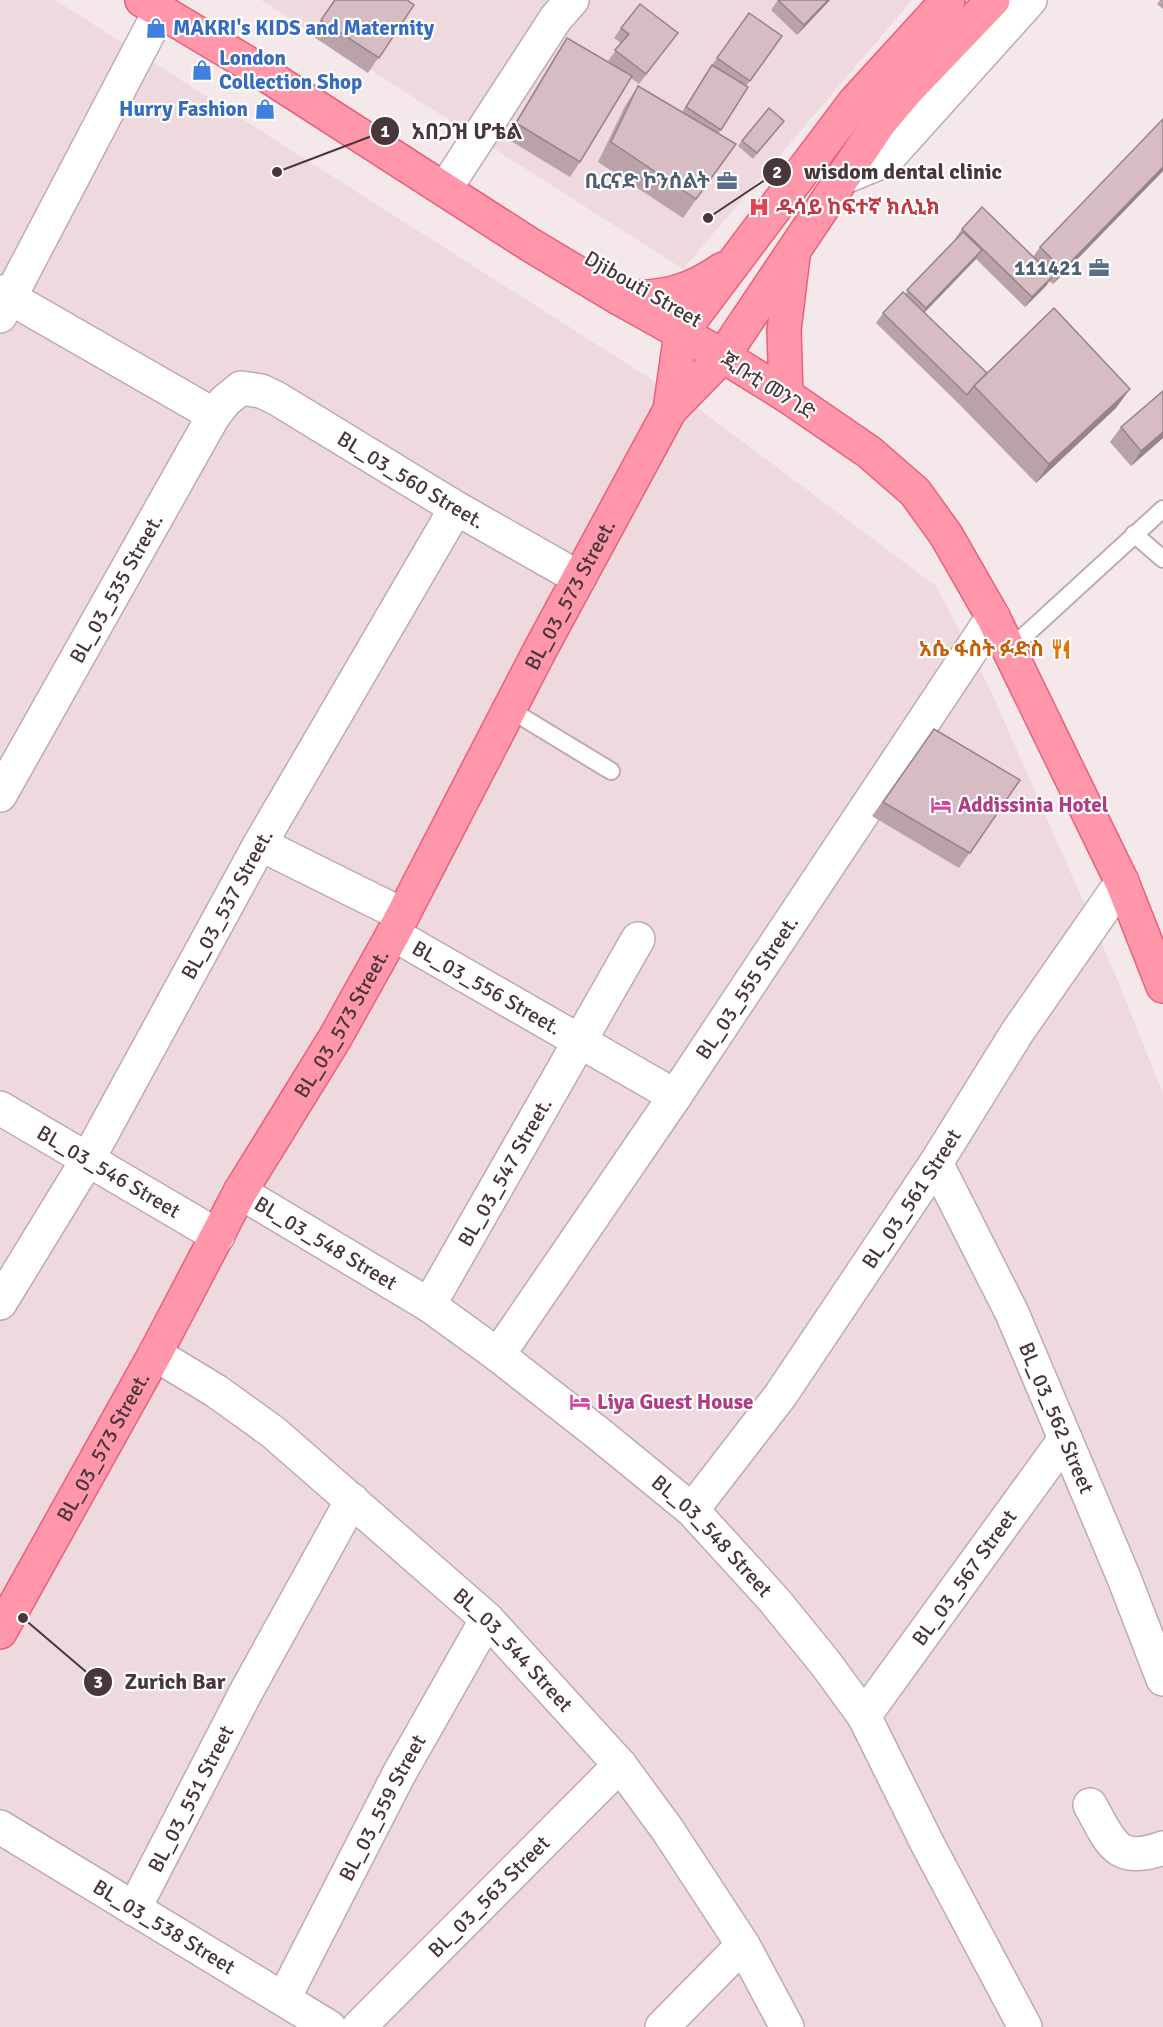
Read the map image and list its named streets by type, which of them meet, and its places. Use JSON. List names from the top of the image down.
{
  "streets": {
    "main road": ["Djibouti Street", "ጂቡቲ መንገድ", "BL_03_573 Street."],
    "street": [
      "BL_03_560 Street.",
      "BL_03_535 Street.",
      "BL_03_537 Street.",
      "BL_03_555 Street.",
      "BL_03_556 Street.",
      "BL_03_546 Street",
      "BL_03_547 Street.",
      "BL_03_561 Street",
      "BL_03_548 Street",
      "BL_03_562 Street",
      "BL_03_567 Street",
      "BL_03_544 Street",
      "BL_03_551 Street",
      "BL_03_559 Street",
      "BL_03_563 Street",
      "BL_03_538 Street"
    ]
  },
  "crossings": [
    ["Djibouti Street", "ጂቡቲ መንገድ"],
    ["ጂቡቲ መንገድ", "BL_03_555 Street."],
    ["ጂቡቲ መንገድ", "BL_03_561 Street"],
    ["BL_03_560 Street.", "BL_03_535 Street."],
    ["BL_03_560 Street.", "BL_03_573 Street."],
    ["BL_03_560 Street.", "BL_03_537 Street."],
    ["BL_03_573 Street.", "BL_03_556 Street."],
    ["BL_03_573 Street.", "BL_03_546 Street"],
    ["BL_03_573 Street.", "BL_03_548 Street"],
    ["BL_03_573 Street.", "BL_03_544 Street"],
    ["BL_03_537 Street.", "BL_03_556 Street."],
    ["BL_03_537 Street.", "BL_03_546 Street"],
    ["BL_03_555 Street.", "BL_03_556 Street."],
    ["BL_03_555 Street.", "BL_03_548 Street"],
    ["BL_03_556 Street.", "BL_03_547 Street."],
    ["BL_03_547 Street.", "BL_03_548 Street"],
    ["BL_03_561 Street", "BL_03_548 Street"],
    ["BL_03_561 Street", "BL_03_562 Street"],
    ["BL_03_548 Street", "BL_03_567 Street"],
    ["BL_03_562 Street", "BL_03_567 Street"],
    ["BL_03_544 Street", "BL_03_551 Street"],
    ["BL_03_544 Street", "BL_03_559 Street"],
    ["BL_03_544 Street", "BL_03_563 Street"],
    ["BL_03_551 Street", "BL_03_538 Street"],
    ["BL_03_559 Street", "BL_03_538 Street"]
  ],
  "places": {
    "shop": ["MAKRI's KIDS and Maternity", "London Collection Shop", "Hurry Fashion"],
    "other": ["አበጋዝ ሆቴል", "wisdom dental clinic", "Zurich Bar"],
    "office": ["ቢርናድ ኮንሰልት", "111421"],
    "hospital": ["ዱሳይ ከፍተኛ ክሊኒክ"],
    "restaurant": ["አሴ ፋስት ፉድስ"],
    "hotel": ["Addissinia Hotel", "Liya Guest House"]
  }
}
